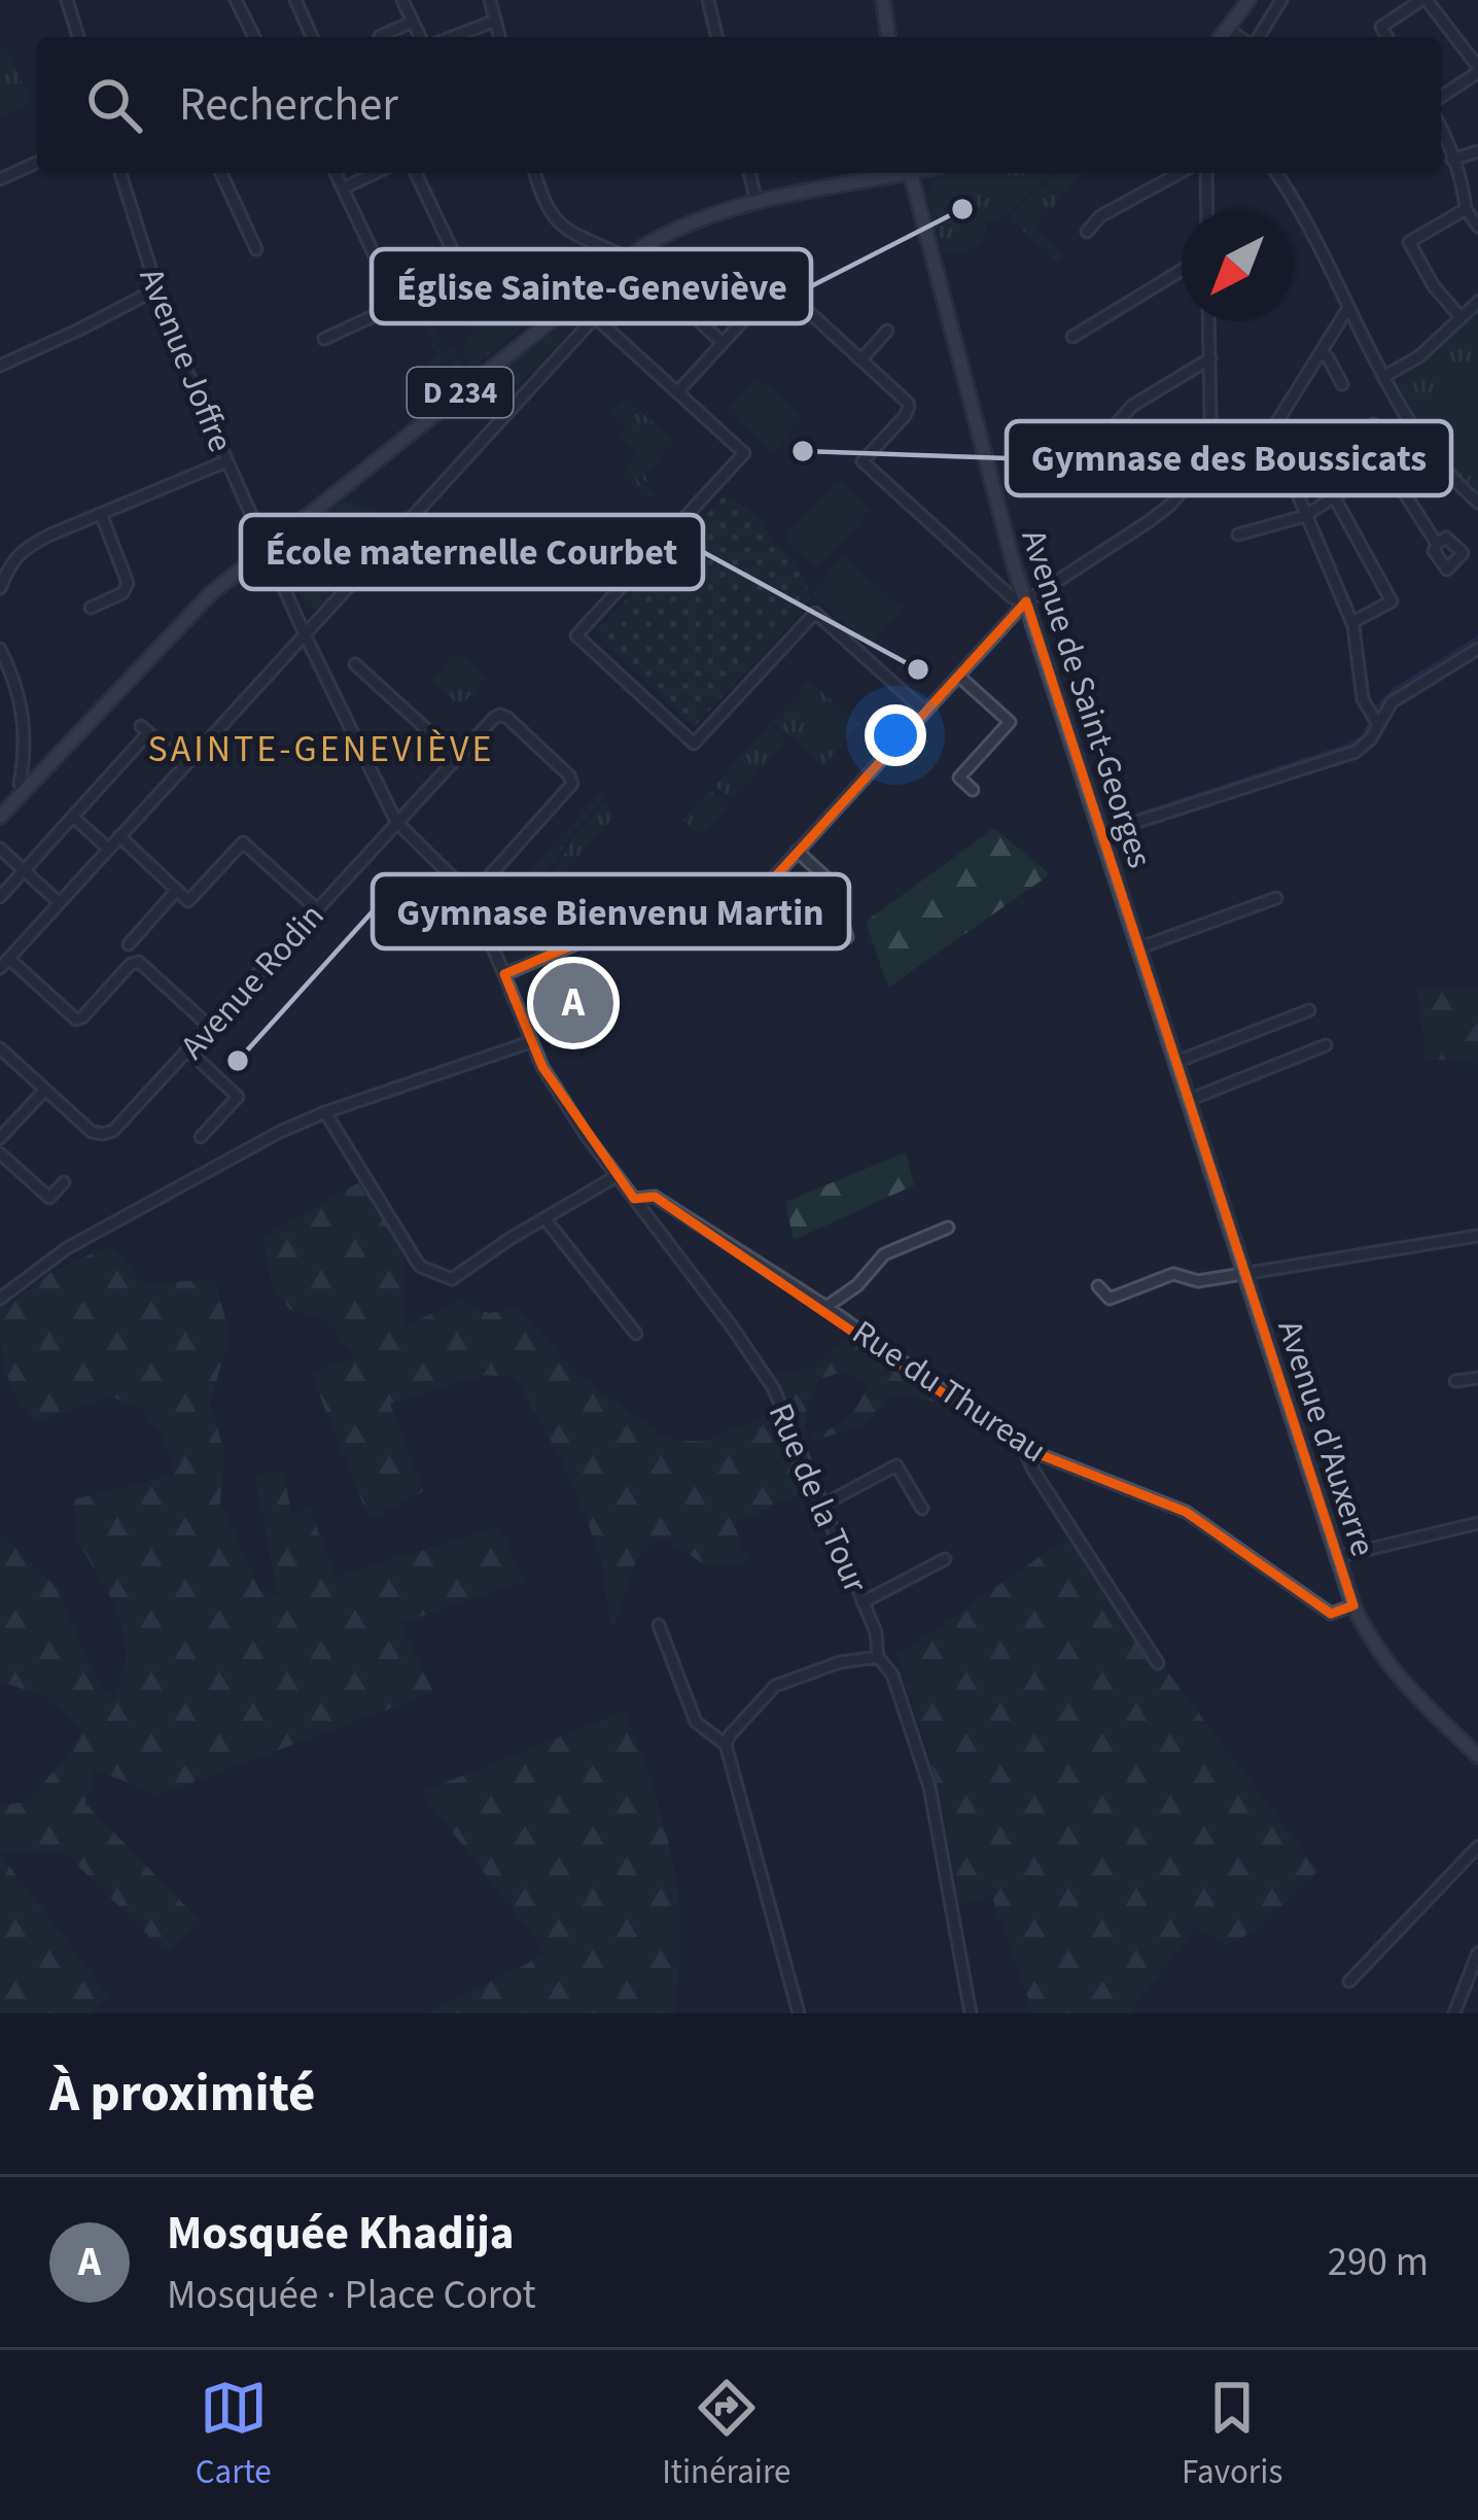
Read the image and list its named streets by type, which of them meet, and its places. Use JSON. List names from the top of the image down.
{
  "streets": {
    "main road": ["D 234", "Avenue de Saint-Georges", "Avenue d'Auxerre"],
    "street": [
      "Avenue Joffre",
      "Avenue Rodin",
      "Rue du Thureau",
      "Rue de la Tour"
    ]
  },
  "crossings": [
    ["Avenue Joffre", "D 234"],
    ["Avenue Joffre", "Avenue Rodin"],
    ["Avenue Joffre", "Rue de la Tour"],
    ["Avenue de Saint-Georges", "Avenue d'Auxerre"],
    ["Avenue Rodin", "Rue de la Tour"],
    ["Rue du Thureau", "Avenue d'Auxerre"],
    ["Rue du Thureau", "Rue de la Tour"]
  ],
  "districts": ["SAINTE-GENEVIÈVE"],
  "places": [
    "Église Sainte-Geneviève",
    "Gymnase des Boussicats",
    "École maternelle Courbet",
    "Gymnase Bienvenu Martin"
  ],
  "north": "bottom left",
  "page": {
    "search": "Rechercher",
    "pins": "A",
    "heading": "À proximité",
    "list": [
      {
        "mark": "A",
        "name": "Mosquée Khadija",
        "note": "Mosquée · Place Corot",
        "value": "290 m"
      }
    ],
    "nav": ["Carte", "Itinéraire", "Favoris"]
  }
}
